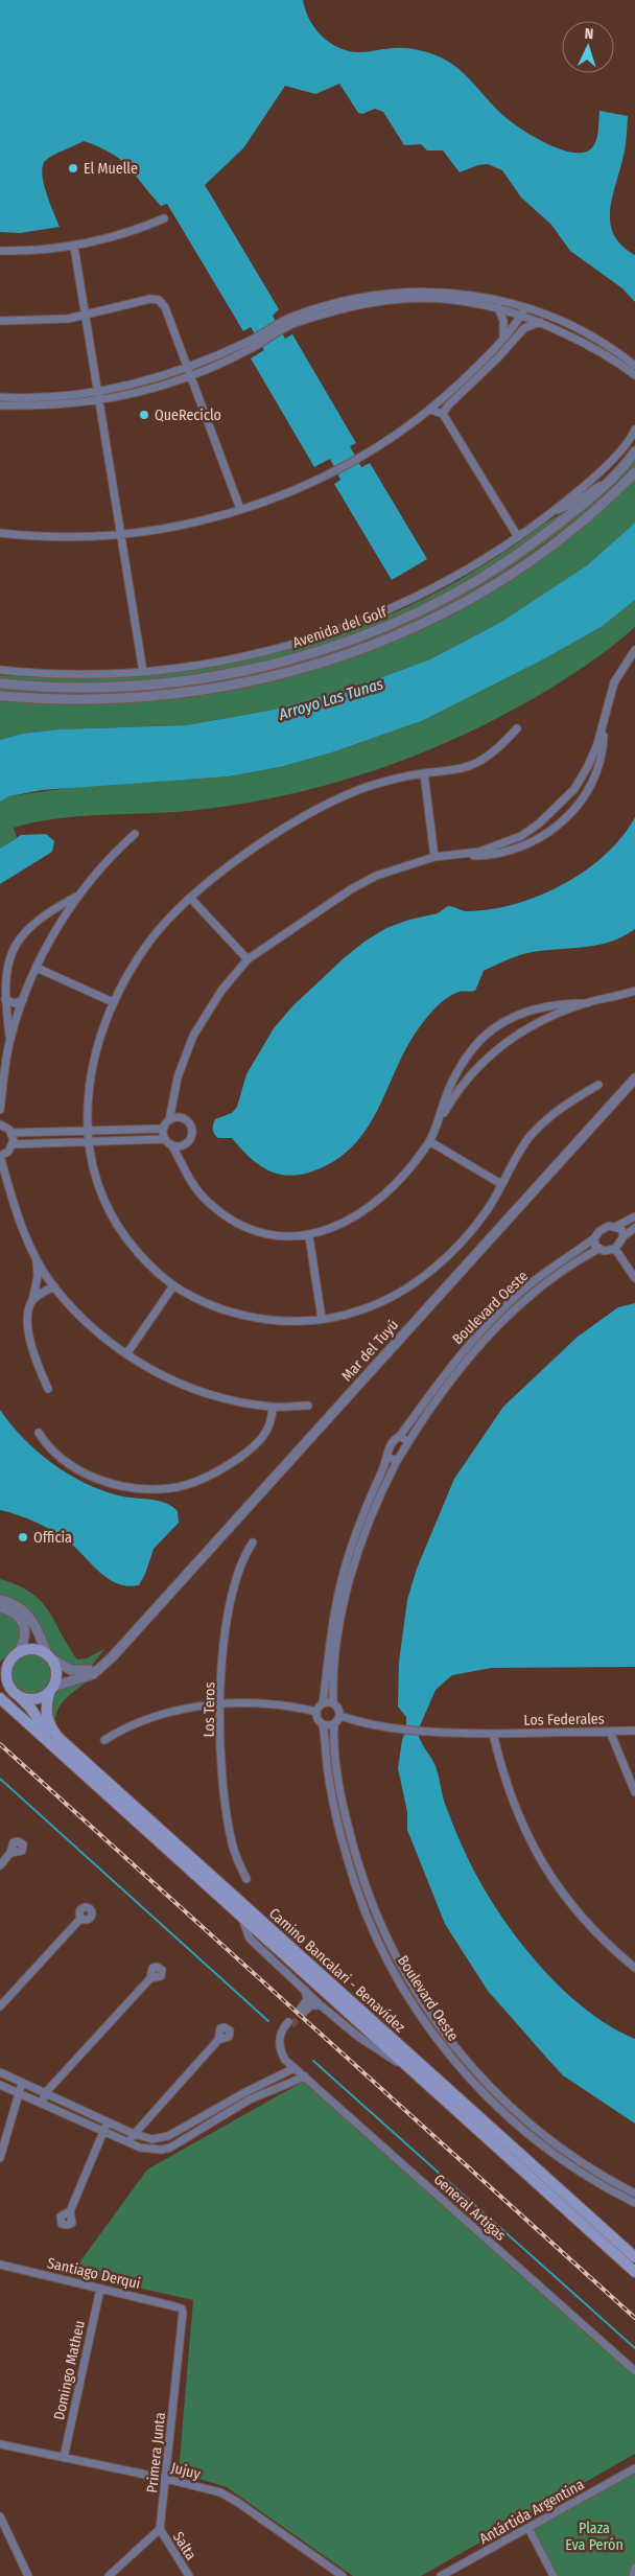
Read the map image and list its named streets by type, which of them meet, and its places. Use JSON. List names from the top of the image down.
{
  "streets": {
    "main road": ["Camino Bancalari - Benavídez"],
    "street": [
      "Avenida del Golf",
      "Boulevard Oeste",
      "Mar del Tuyú",
      "Los Teros",
      "Los Federales",
      "General Artigas",
      "Santiago Derqui",
      "Domingo Matheu",
      "Primera Junta",
      "Jujuy",
      "Antártida Argentina",
      "Salta"
    ]
  },
  "crossings": [
    ["Boulevard Oeste", "Los Federales"],
    ["Santiago Derqui", "Domingo Matheu"],
    ["Santiago Derqui", "Primera Junta"],
    ["Domingo Matheu", "Jujuy"],
    ["Primera Junta", "Jujuy"],
    ["Primera Junta", "Salta"]
  ],
  "water": ["Arroyo Las Tunas"],
  "parks": ["Plaza Eva Perón"],
  "places": ["El Muelle", "QueReciclo", "Officia"],
  "north": "top"
}
